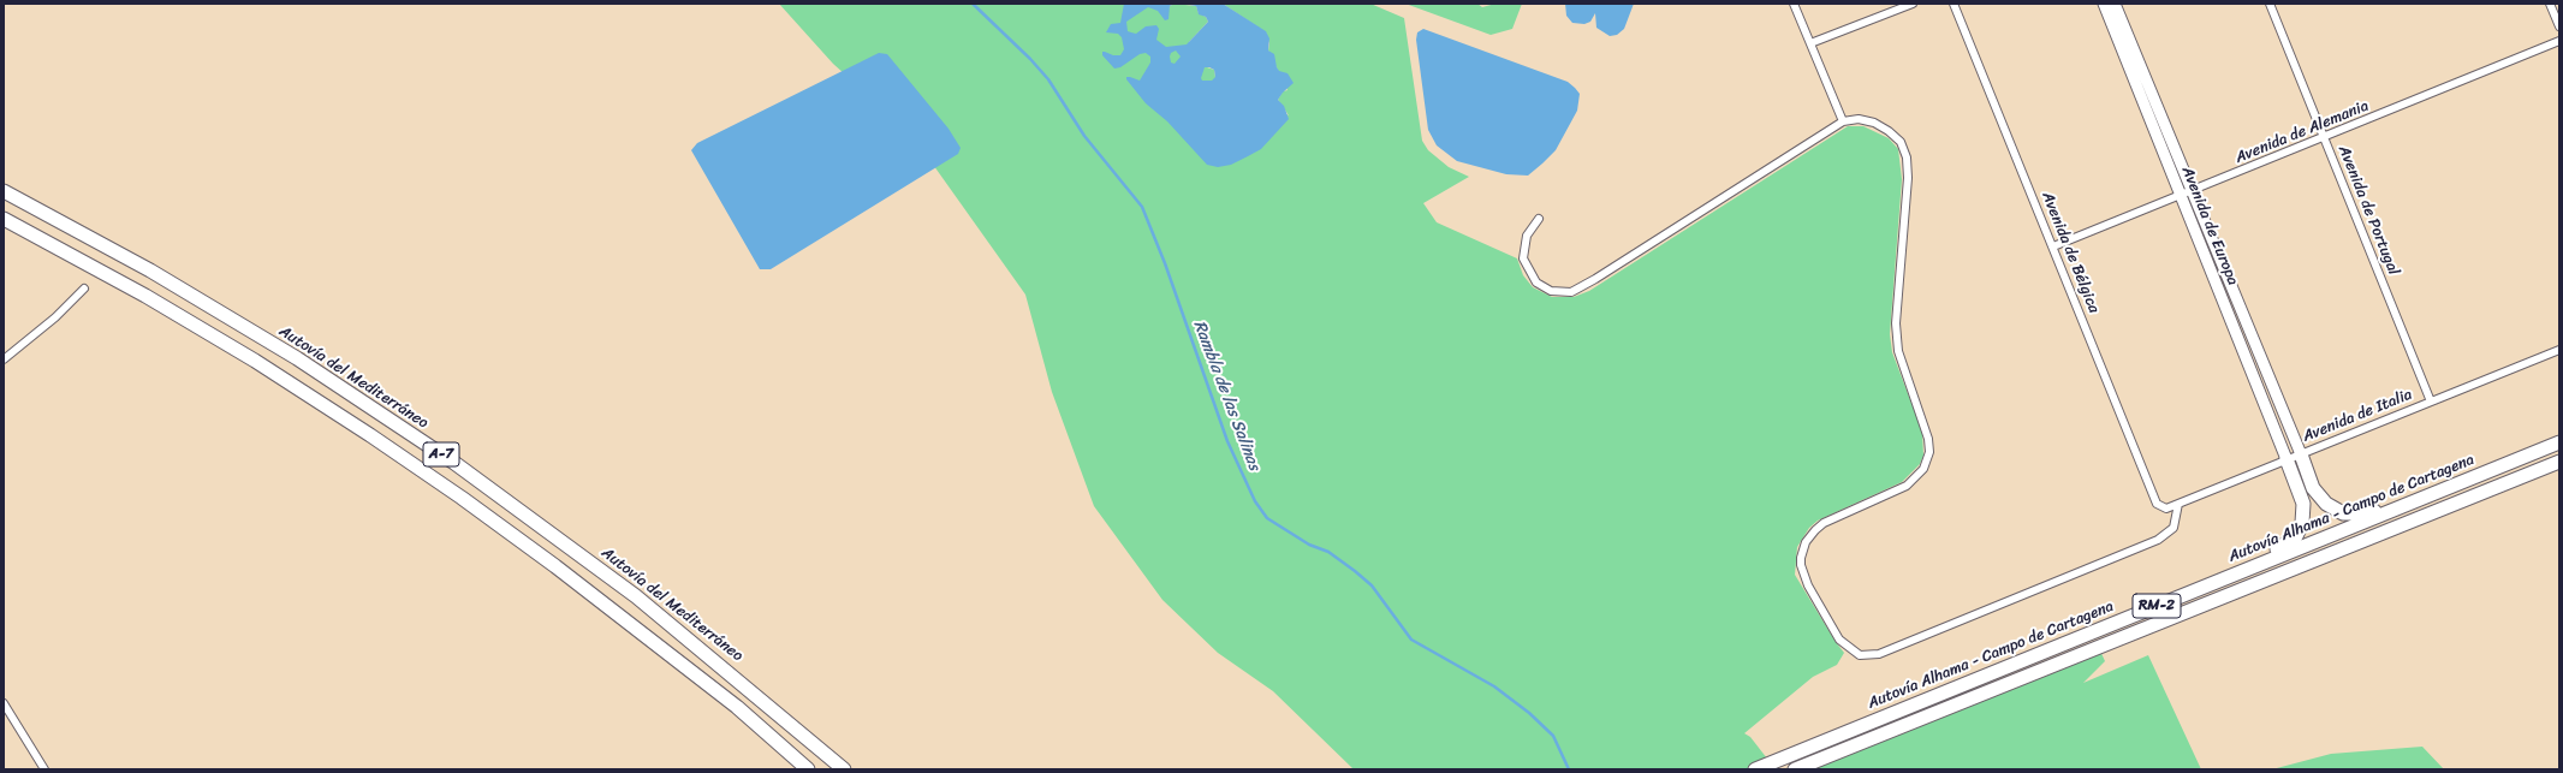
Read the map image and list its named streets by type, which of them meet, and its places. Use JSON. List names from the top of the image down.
{
  "streets": {
    "highway": [
      "Autovía del Mediterráneo",
      "A-7",
      "Autovía Alhama - Campo de Cartagena",
      "RM-2"
    ],
    "street": [
      "Avenida de Alemania",
      "Avenida de Portugal",
      "Avenida de Europa",
      "Avenida de Bélgica",
      "Avenida de Italia"
    ]
  },
  "crossings": [
    ["Avenida de Alemania", "Avenida de Portugal"],
    ["Avenida de Alemania", "Avenida de Europa"],
    ["Avenida de Alemania", "Avenida de Bélgica"],
    ["Avenida de Portugal", "Avenida de Italia"],
    ["Avenida de Europa", "Avenida de Italia"],
    ["Avenida de Bélgica", "Avenida de Italia"]
  ],
  "water": ["Rambla de las Salinas"]
}
